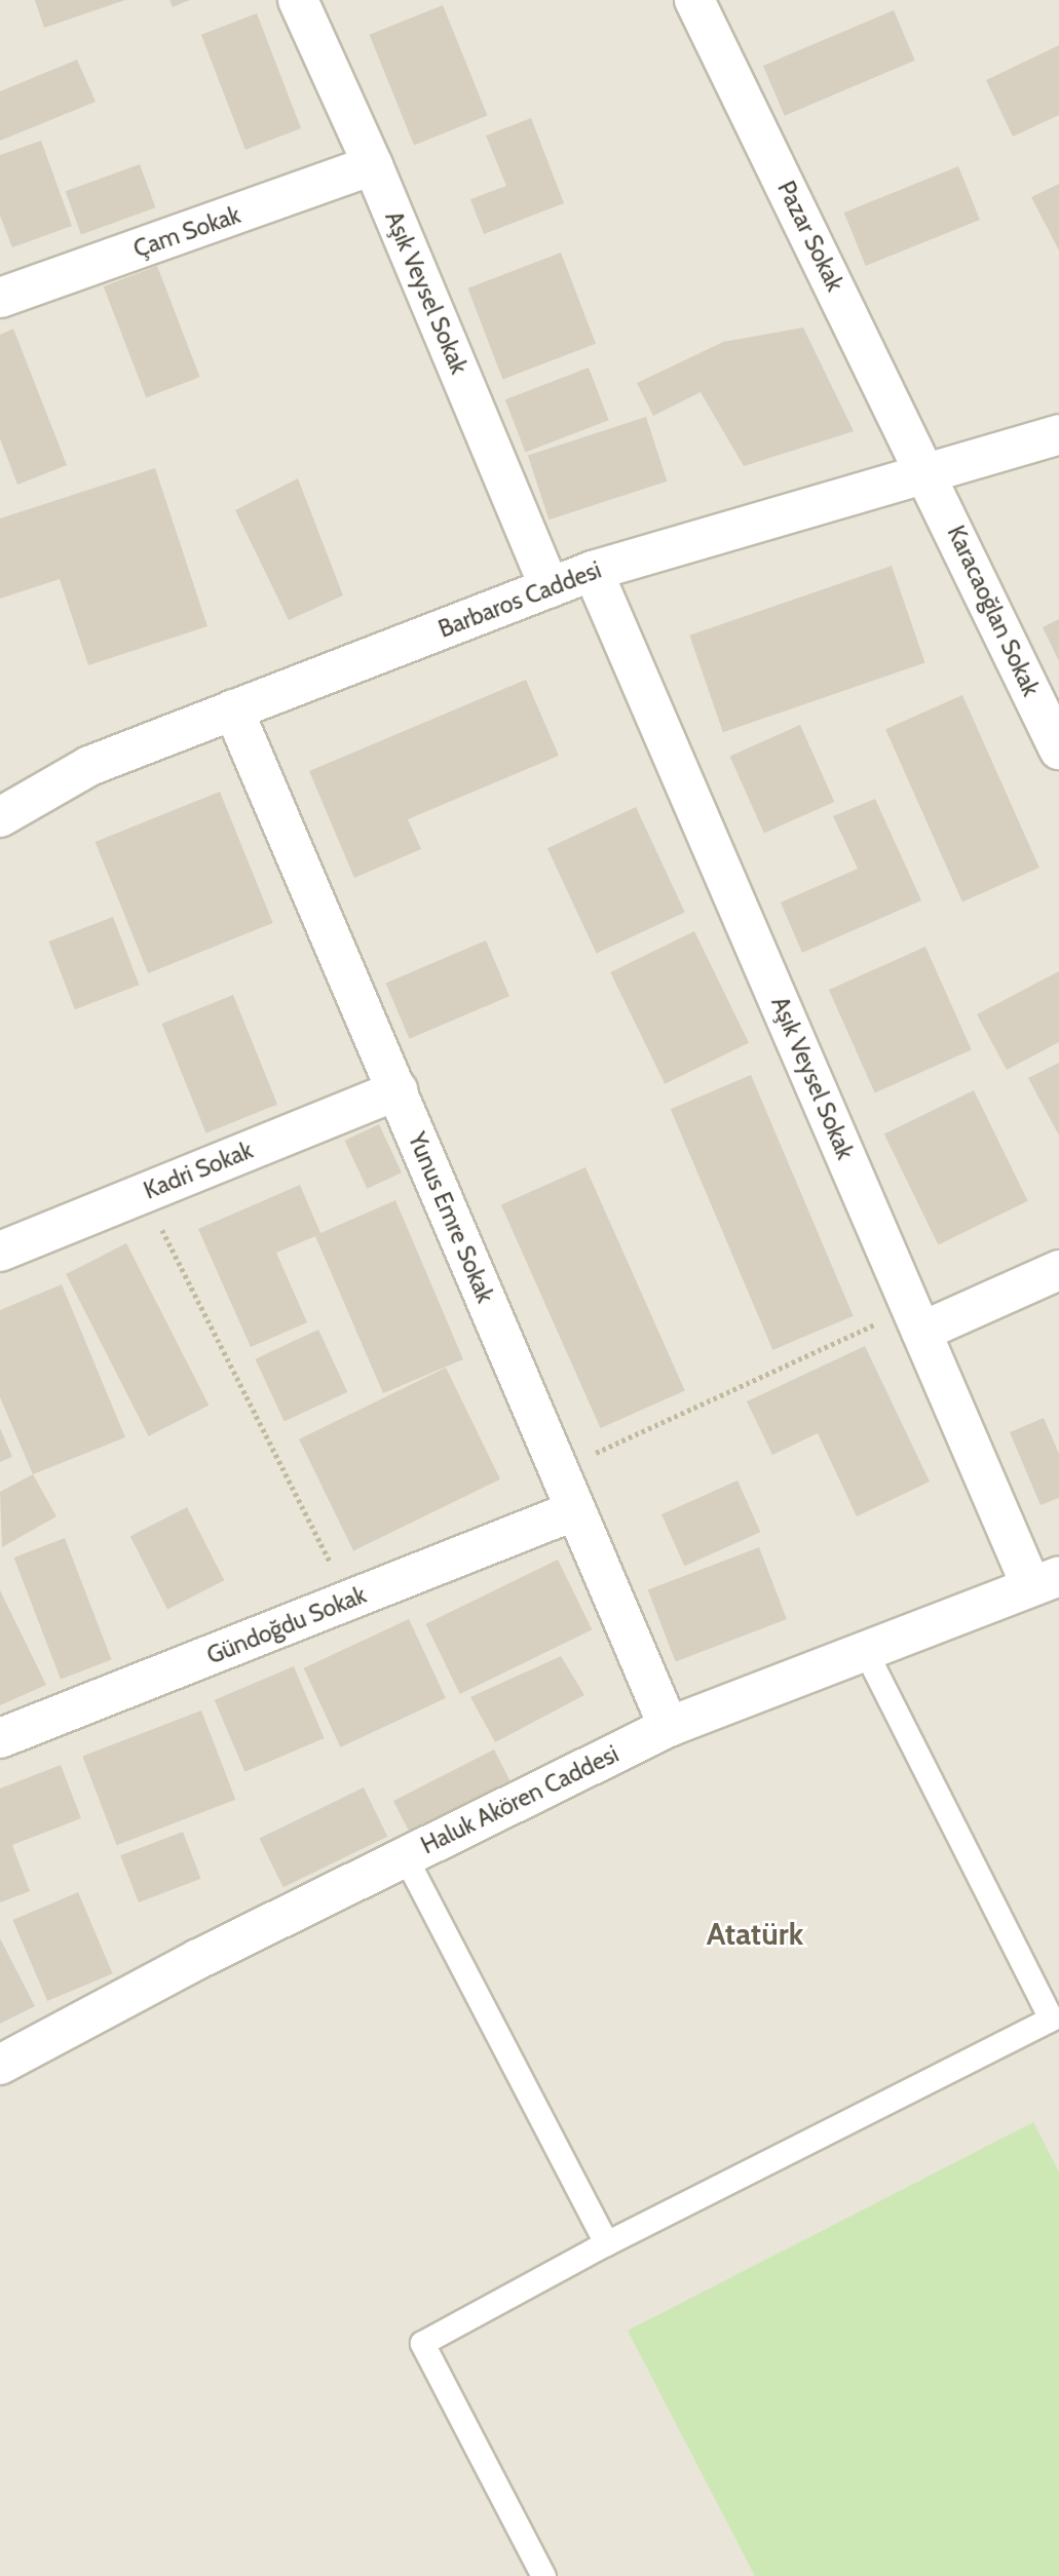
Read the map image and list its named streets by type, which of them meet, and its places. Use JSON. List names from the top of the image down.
{
  "streets": {
    "street": [
      "Çam Sokak",
      "Pazar Sokak",
      "Aşık Veysel Sokak",
      "Barbaros Caddesi",
      "Karacaoğlan Sokak",
      "Kadri Sokak",
      "Yunus Emre Sokak",
      "Gündoğdu Sokak",
      "Haluk Akören Caddesi"
    ]
  },
  "crossings": [
    ["Çam Sokak", "Aşık Veysel Sokak"],
    ["Pazar Sokak", "Barbaros Caddesi"],
    ["Pazar Sokak", "Karacaoğlan Sokak"],
    ["Aşık Veysel Sokak", "Barbaros Caddesi"],
    ["Aşık Veysel Sokak", "Haluk Akören Caddesi"],
    ["Barbaros Caddesi", "Karacaoğlan Sokak"],
    ["Barbaros Caddesi", "Yunus Emre Sokak"],
    ["Kadri Sokak", "Yunus Emre Sokak"],
    ["Yunus Emre Sokak", "Gündoğdu Sokak"],
    ["Yunus Emre Sokak", "Haluk Akören Caddesi"]
  ],
  "districts": ["Atatürk"]
}
